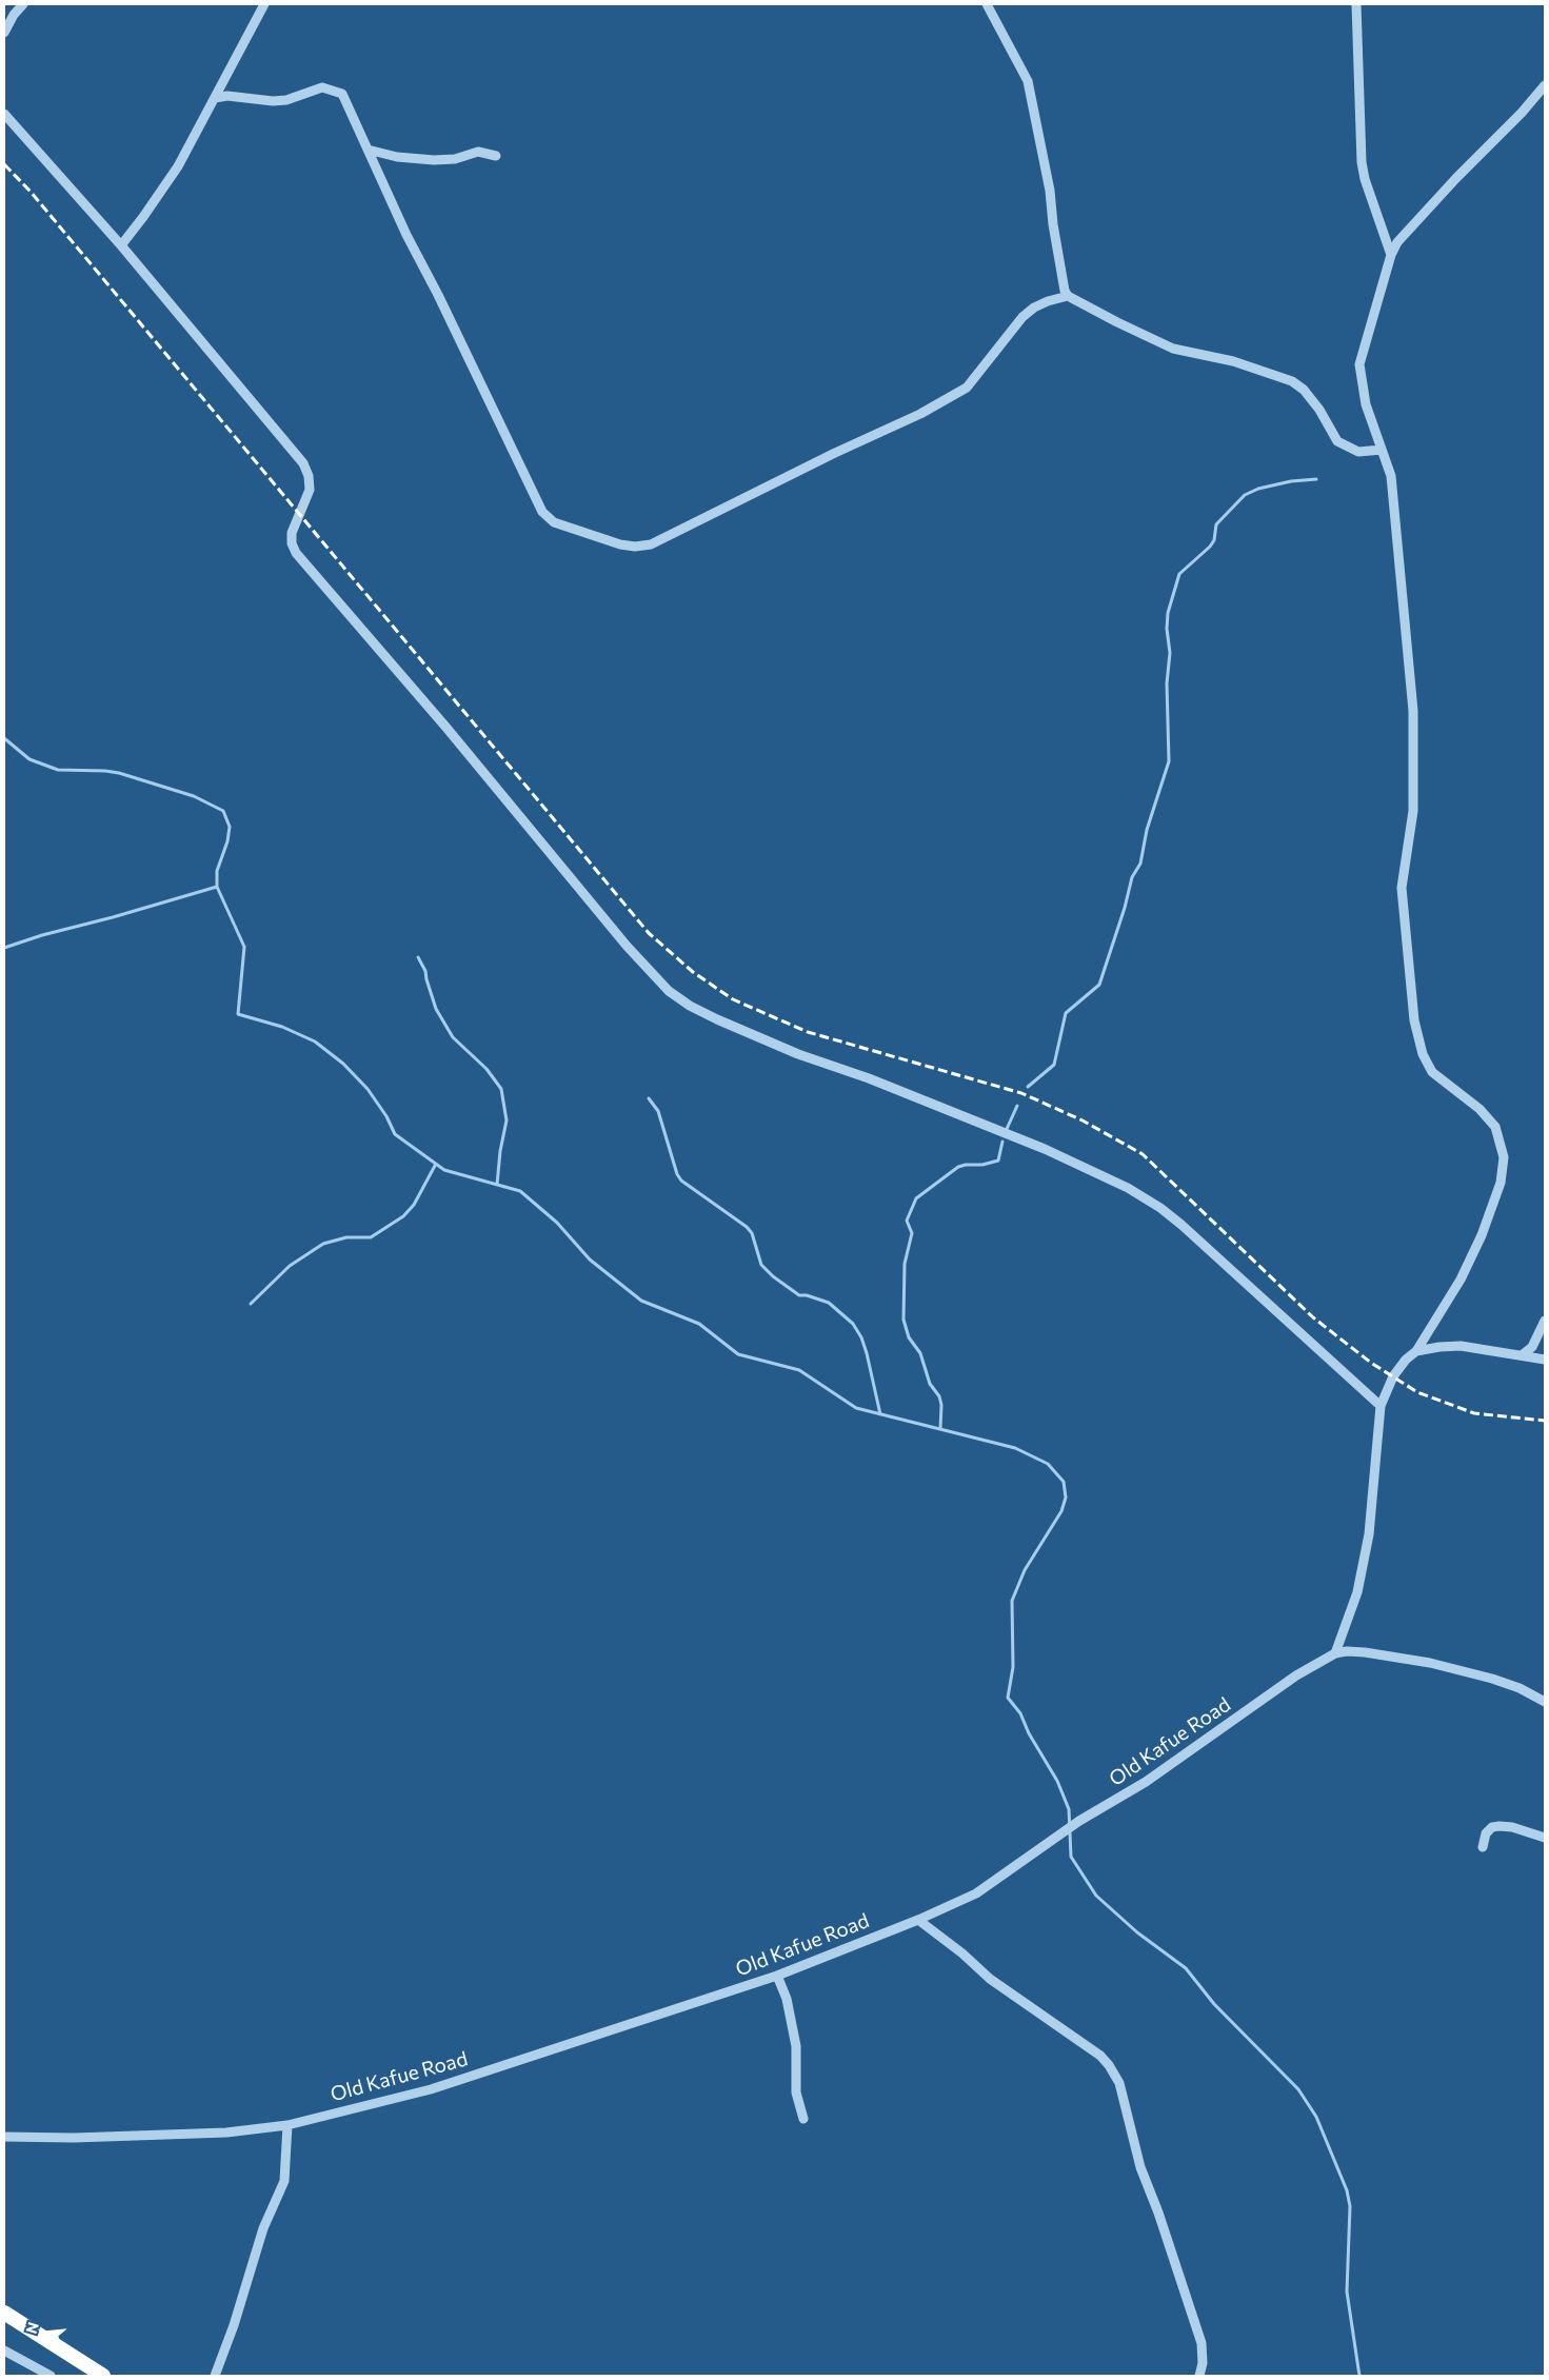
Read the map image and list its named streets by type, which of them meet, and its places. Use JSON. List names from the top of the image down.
{
  "streets": {
    "street": ["Old Kafue Road"]
  },
  "north": "left"
}
